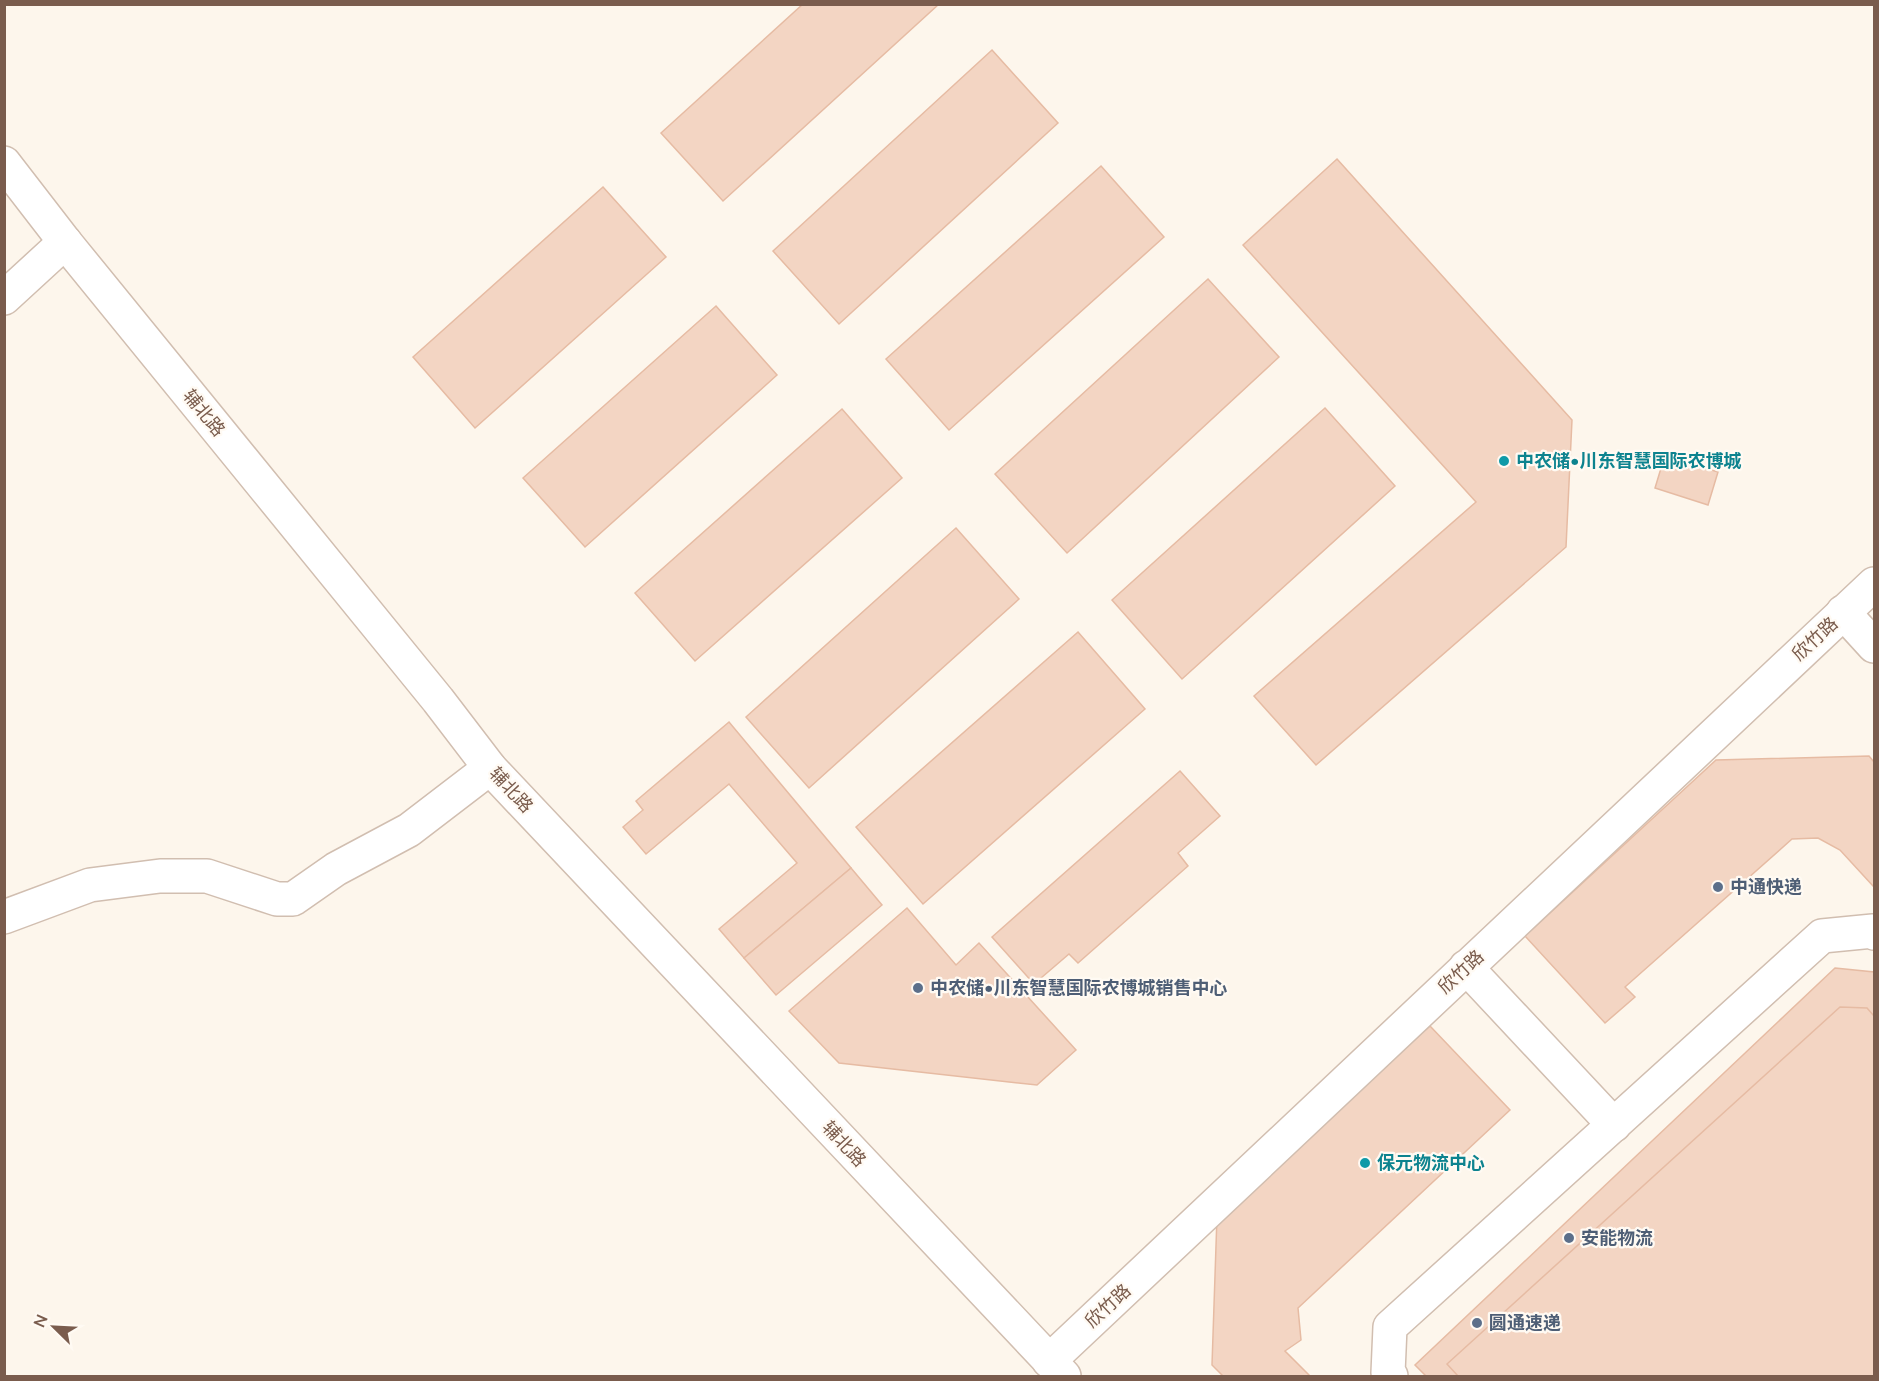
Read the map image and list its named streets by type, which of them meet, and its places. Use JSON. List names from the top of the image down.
{
  "streets": {
    "street": ["辅北路", "欣竹路"]
  },
  "crossings": [
    ["辅北路", "欣竹路"]
  ],
  "places": [
    "中农储•川东智慧国际农博城",
    "中通快递",
    "中农储•川东智慧国际农博城销售中心",
    "保元物流中心",
    "安能物流",
    "圆通速递"
  ],
  "north": "top left"
}
